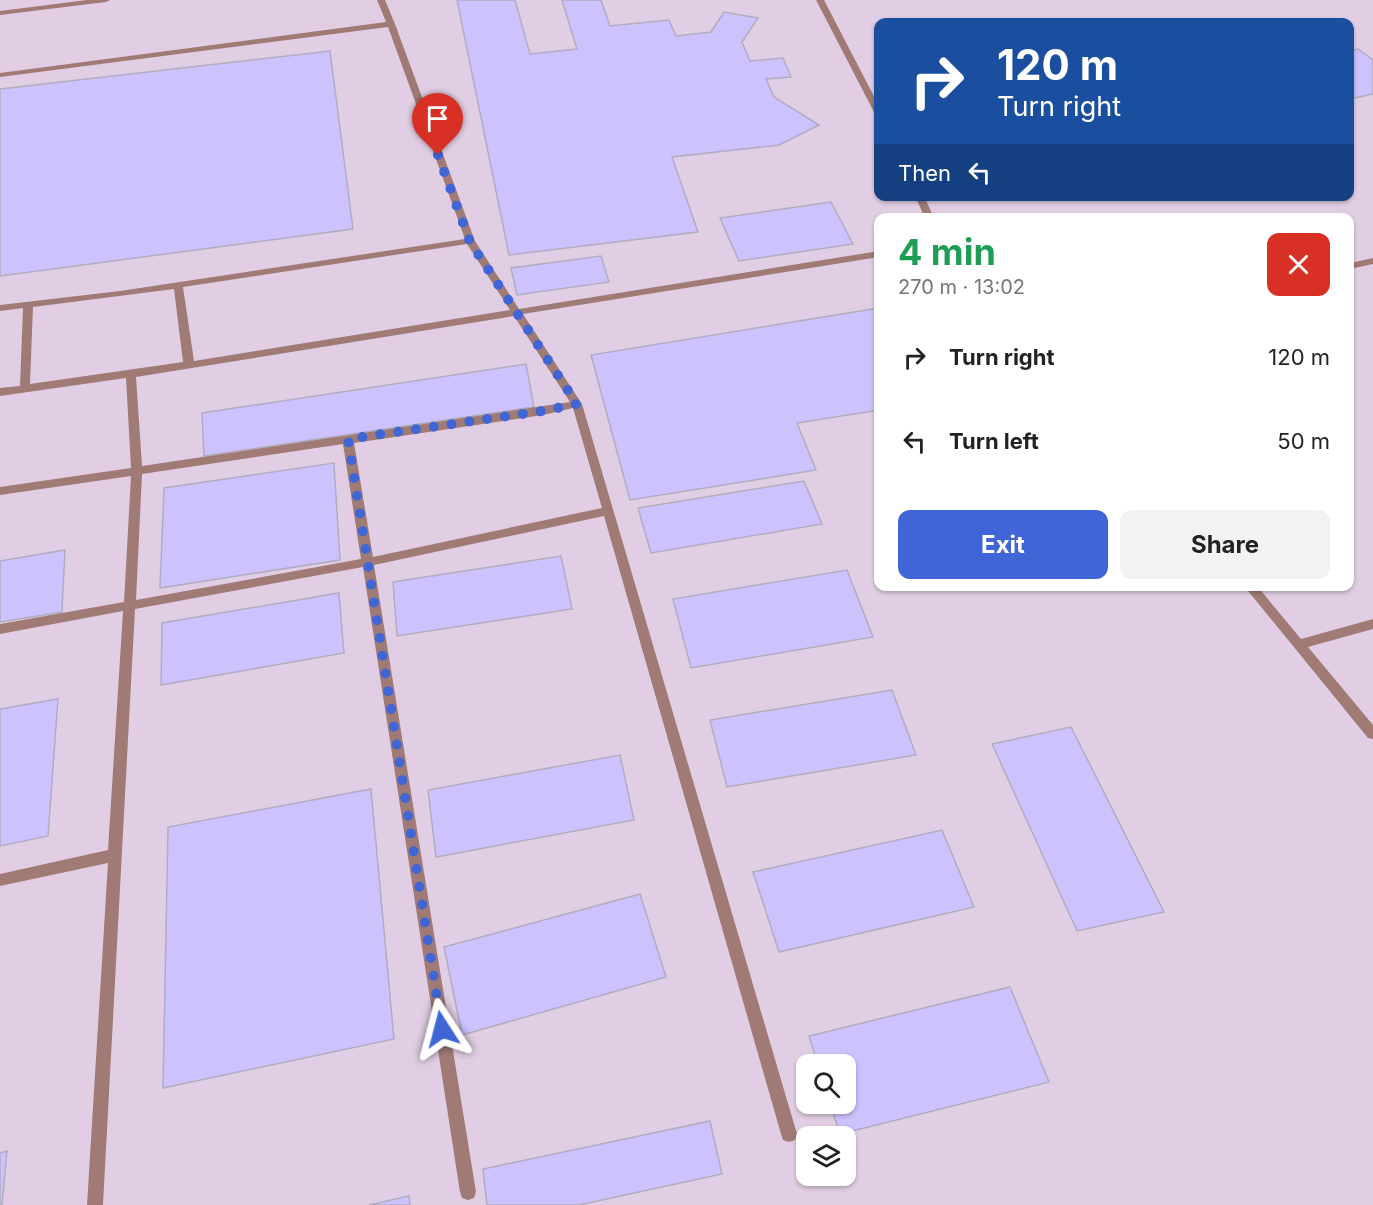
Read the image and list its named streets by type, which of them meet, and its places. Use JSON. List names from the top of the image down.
{
  "page": {
    "turn": ["120 m", "Turn right"],
    "then": "Then",
    "heading": ["4 min", "270 m · 13:02"],
    "list": [
      {
        "name": "Turn right",
        "value": "120 m"
      },
      {
        "name": "Turn left",
        "value": "50 m"
      }
    ],
    "buttons": ["Exit", "Share"]
  }
}
